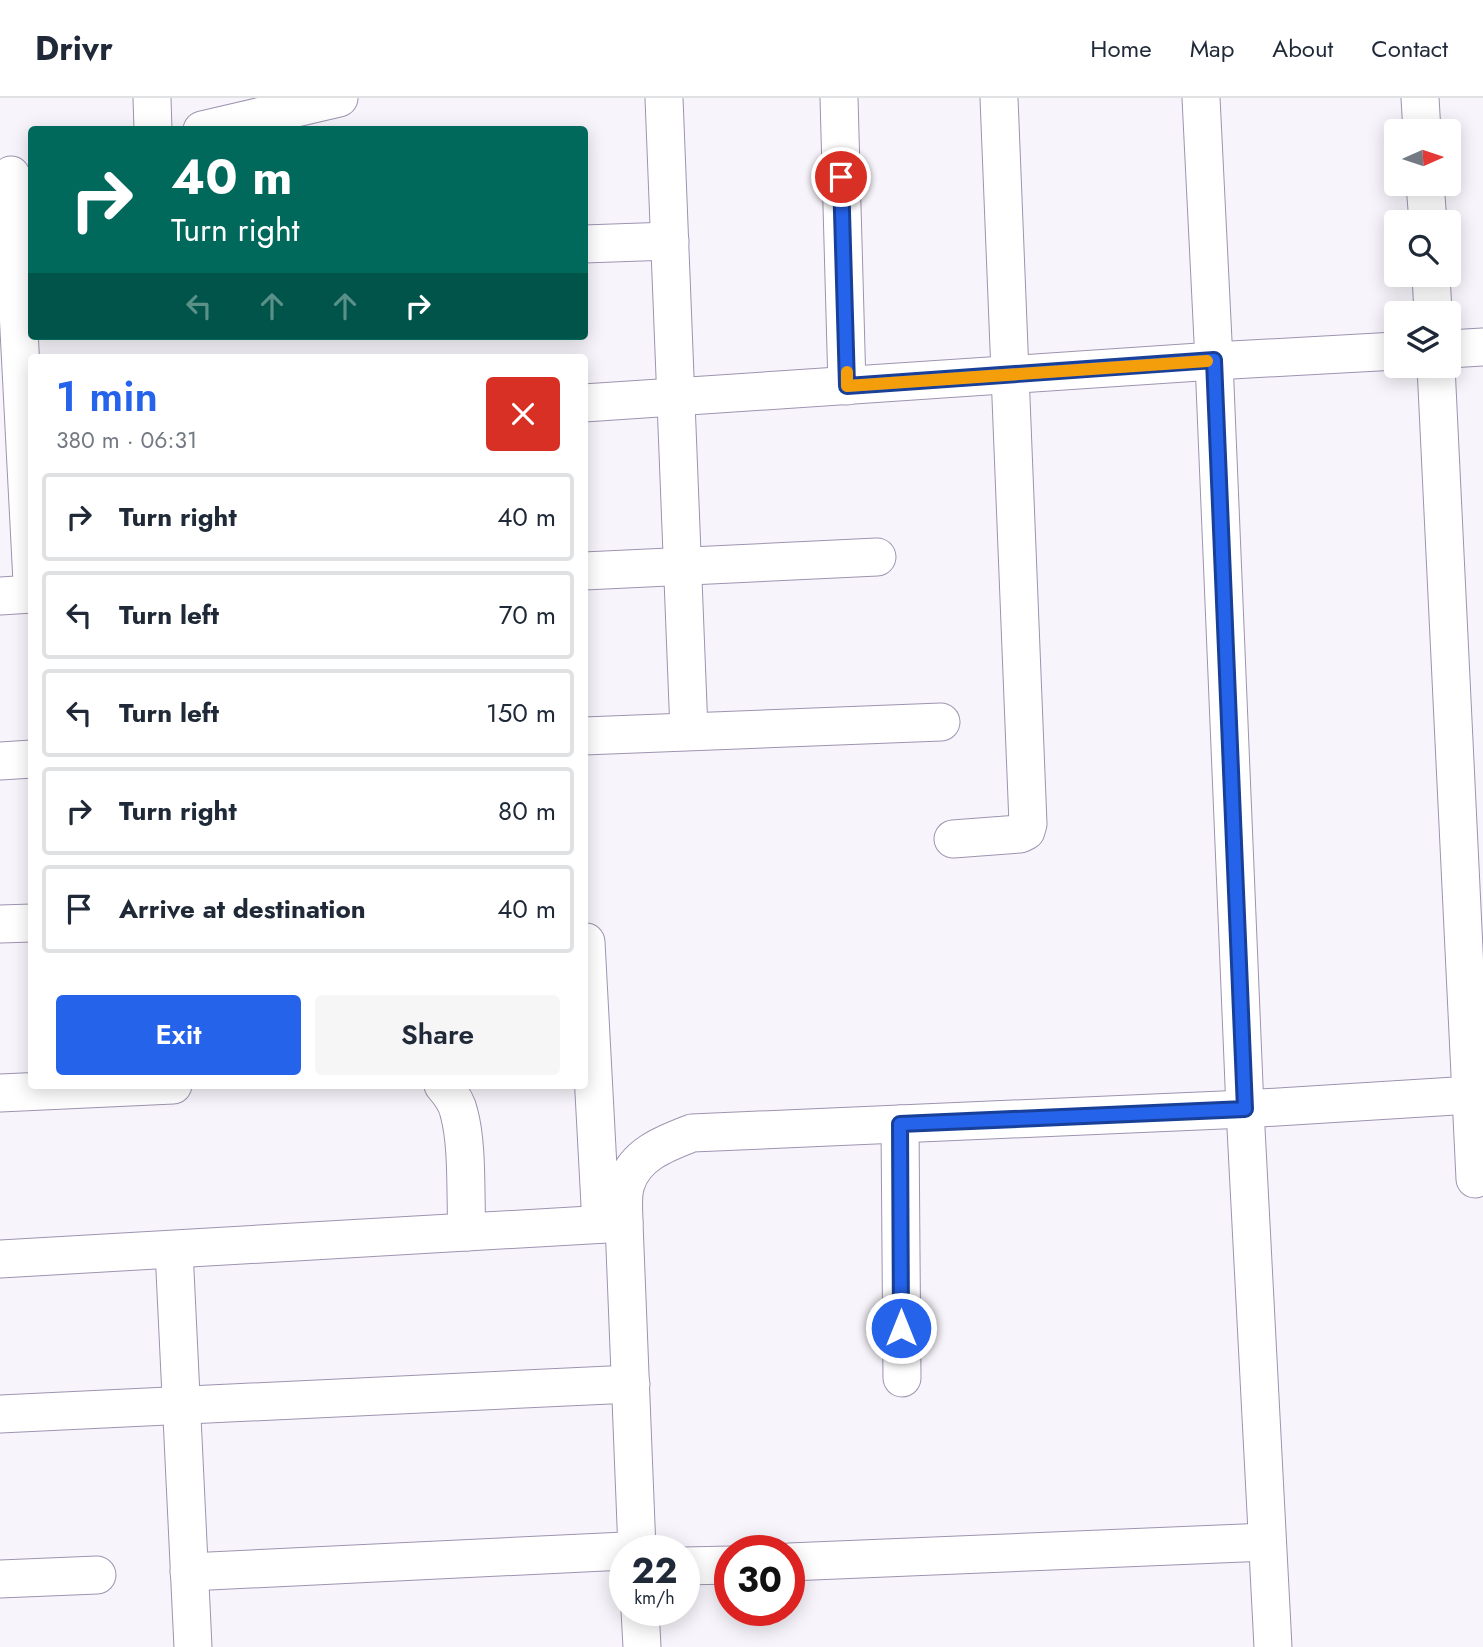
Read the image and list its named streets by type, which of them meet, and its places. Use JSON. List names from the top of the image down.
{
  "north": "right",
  "page": {
    "header": "Drivr",
    "nav": [
      "Home",
      "Map",
      "About",
      "Contact"
    ],
    "turn": ["40 m", "Turn right"],
    "heading": ["1 min", "380 m · 06:31"],
    "list": [
      {
        "name": "Turn right",
        "value": "40 m"
      },
      {
        "name": "Turn left",
        "value": "70 m"
      },
      {
        "name": "Turn left",
        "value": "150 m"
      },
      {
        "name": "Turn right",
        "value": "80 m"
      },
      {
        "name": "Arrive at destination",
        "value": "40 m"
      }
    ],
    "buttons": ["Exit", "Share"],
    "speed": "22 km/h",
    "limit": "30"
  }
}
